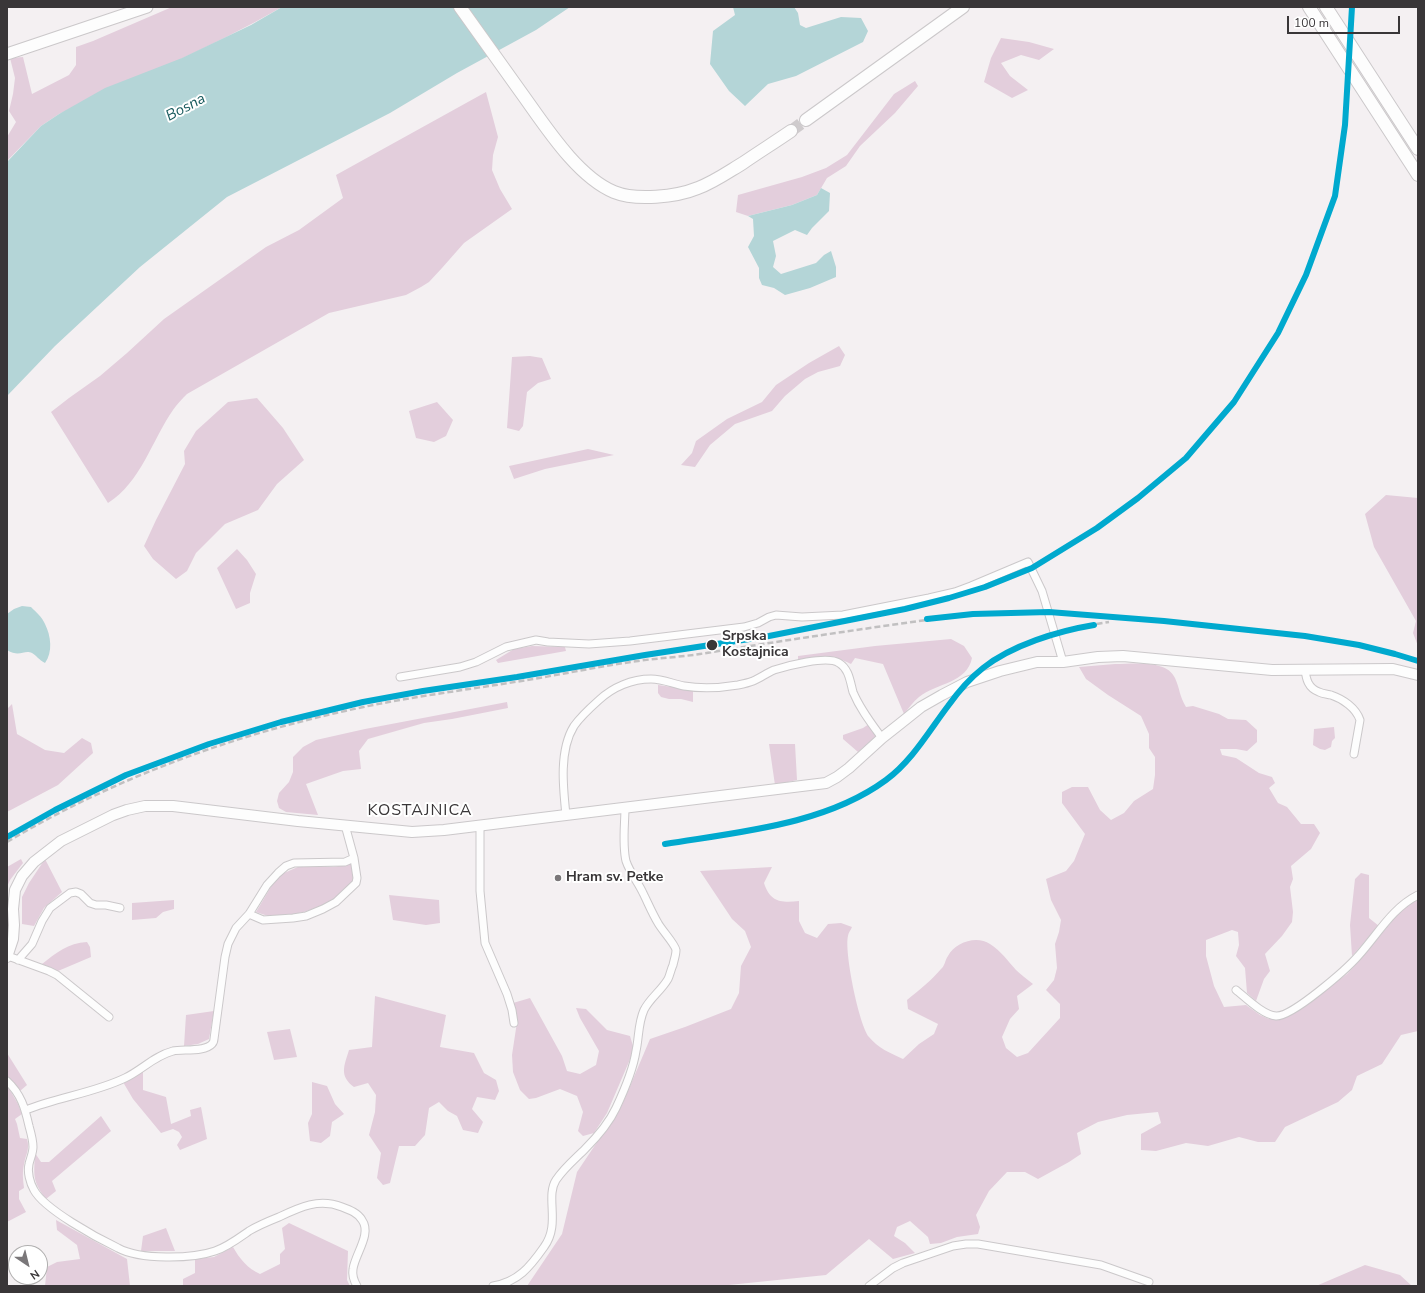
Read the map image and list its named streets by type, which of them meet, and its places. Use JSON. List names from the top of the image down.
{
  "districts": ["KOSTAJNICA"],
  "water": ["Bosna"],
  "places": ["Srpska Kostajnica", "Hram sv. Petke"],
  "scale_bar": "100 m",
  "north": "bottom right"
}
